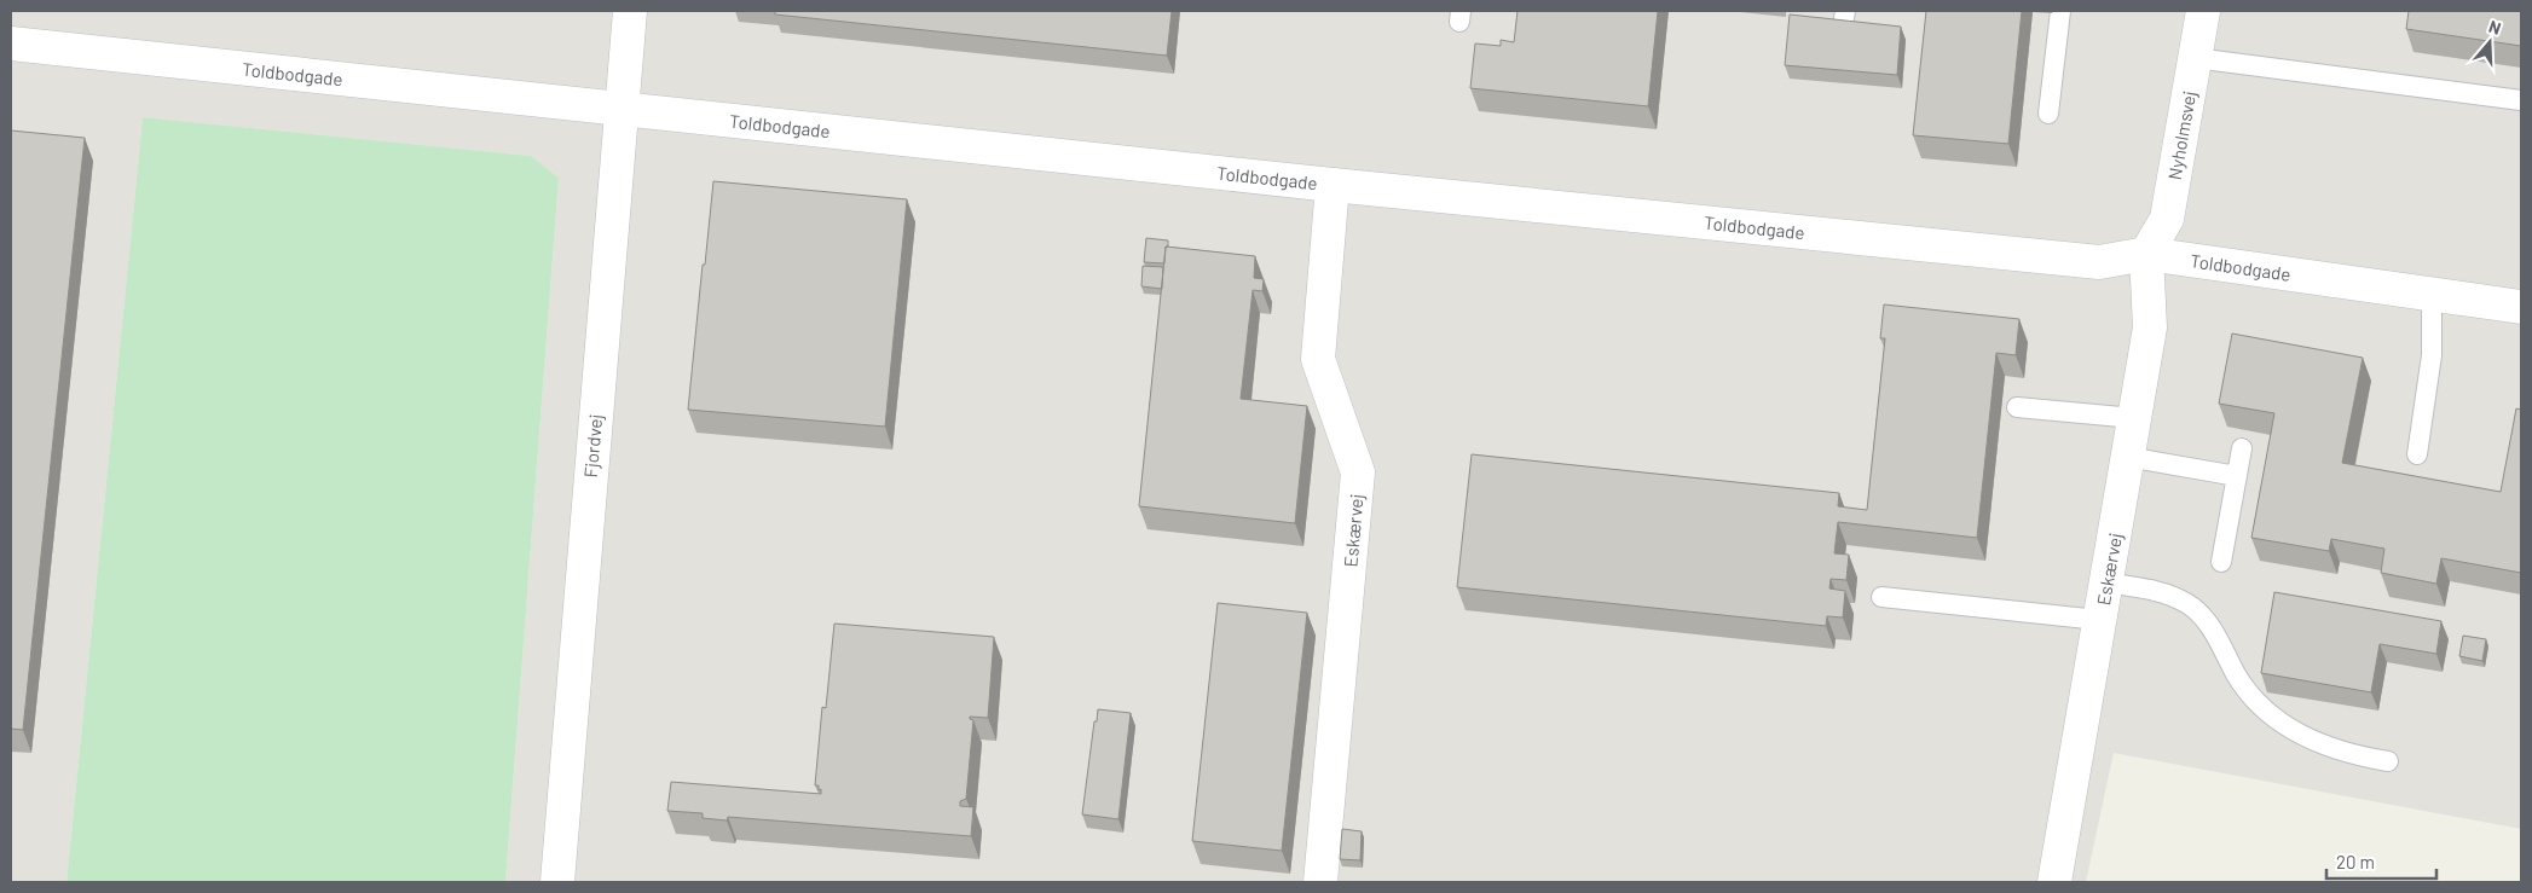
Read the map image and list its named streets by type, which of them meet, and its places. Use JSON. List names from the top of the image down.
{
  "streets": {
    "street": [
      "Toldbodgade",
      "Nyholmsvej",
      "Fjordvej",
      "Eskærvej"
    ]
  },
  "crossings": [
    ["Toldbodgade", "Nyholmsvej"],
    ["Toldbodgade", "Fjordvej"],
    ["Toldbodgade", "Eskærvej"],
    ["Nyholmsvej", "Eskærvej"]
  ],
  "scale_bar": "20 m",
  "north": "top"
}
